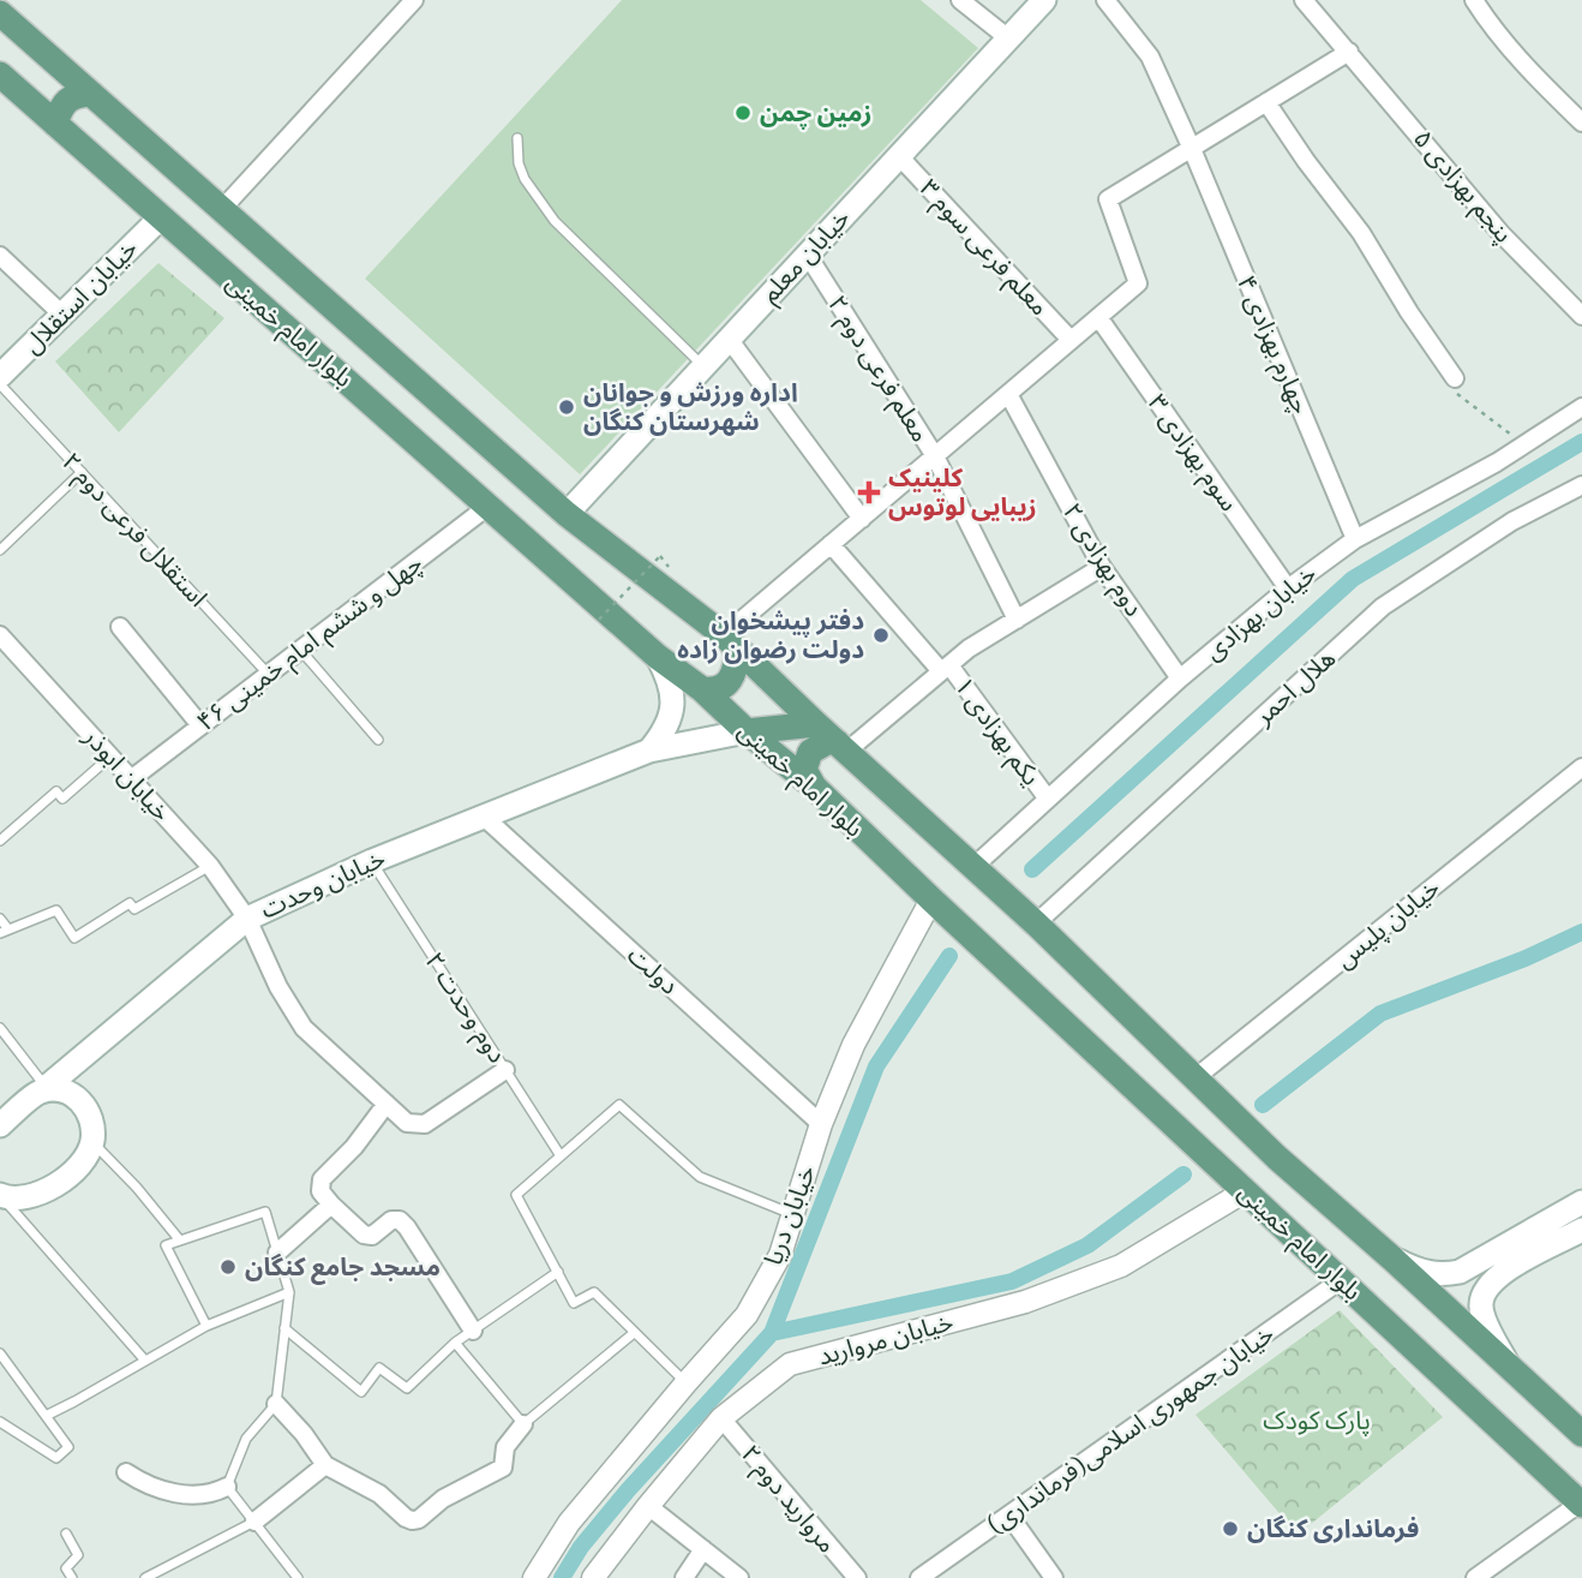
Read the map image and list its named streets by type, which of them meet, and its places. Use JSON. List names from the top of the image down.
{
  "streets": {
    "main road": [
      "خیابان معلم",
      "خیابان استقلال",
      "بلوار امام خمینی",
      "خیابان وحدت"
    ],
    "street": [
      "پنجم بهزادی ۵",
      "معلم فرعی سوم ۳",
      "چهارم بهزادی ۴",
      "معلم فرعی دوم ۲",
      "سوم بهزادی ۳",
      "دوم بهزادی ۲",
      "خیابان بهزادی",
      "چهل و ششم امام خمینی ۴۶",
      "هلال احمر",
      "یکم بهزادی ۱",
      "خیابان ابوذر",
      "خیابان پلیس",
      "دولت",
      "خیابان دریا",
      "خیابان مروارید",
      "خیابان جمهوری اسلامی(فرمانداری)",
      "مروارید دوم ۲"
    ],
    "lane": ["استقلال فرعی دوم ۲", "دوم وحدت ۲"]
  },
  "crossings": [
    ["معلم فرعی سوم ۳", "خیابان معلم"],
    ["خیابان معلم", "بلوار امام خمینی"],
    ["خیابان معلم", "معلم فرعی دوم ۲"],
    ["خیابان استقلال", "بلوار امام خمینی"],
    ["بلوار امام خمینی", "خیابان بهزادی"],
    ["بلوار امام خمینی", "چهل و ششم امام خمینی ۴۶"],
    ["بلوار امام خمینی", "هلال احمر"],
    ["بلوار امام خمینی", "خیابان وحدت"],
    ["بلوار امام خمینی", "خیابان پلیس"],
    ["بلوار امام خمینی", "خیابان دریا"],
    ["بلوار امام خمینی", "خیابان مروارید"],
    ["بلوار امام خمینی", "خیابان جمهوری اسلامی(فرمانداری)"],
    ["چهارم بهزادی ۴", "خیابان بهزادی"],
    ["سوم بهزادی ۳", "خیابان بهزادی"],
    ["استقلال فرعی دوم ۲", "چهل و ششم امام خمینی ۴۶"],
    ["دوم بهزادی ۲", "خیابان بهزادی"],
    ["خیابان بهزادی", "یکم بهزادی ۱"],
    ["چهل و ششم امام خمینی ۴۶", "خیابان ابوذر"],
    ["خیابان ابوذر", "خیابان وحدت"],
    ["خیابان ابوذر", "دوم وحدت ۲"],
    ["خیابان وحدت", "دولت"],
    ["خیابان وحدت", "دوم وحدت ۲"],
    ["دولت", "خیابان دریا"],
    ["خیابان مروارید", "مروارید دوم ۲"]
  ],
  "parks": ["پارک کودک"],
  "places": {
    "other": [
      "زمین چمن",
      "اداره ورزش و جوانان شهرستان کنگان",
      "دفتر پیشخوان دولت رضوان زاده",
      "مسجد جامع کنگان",
      "فرمانداری کنگان"
    ],
    "health": ["کلینیک زیبایی لوتوس"]
  }
}
